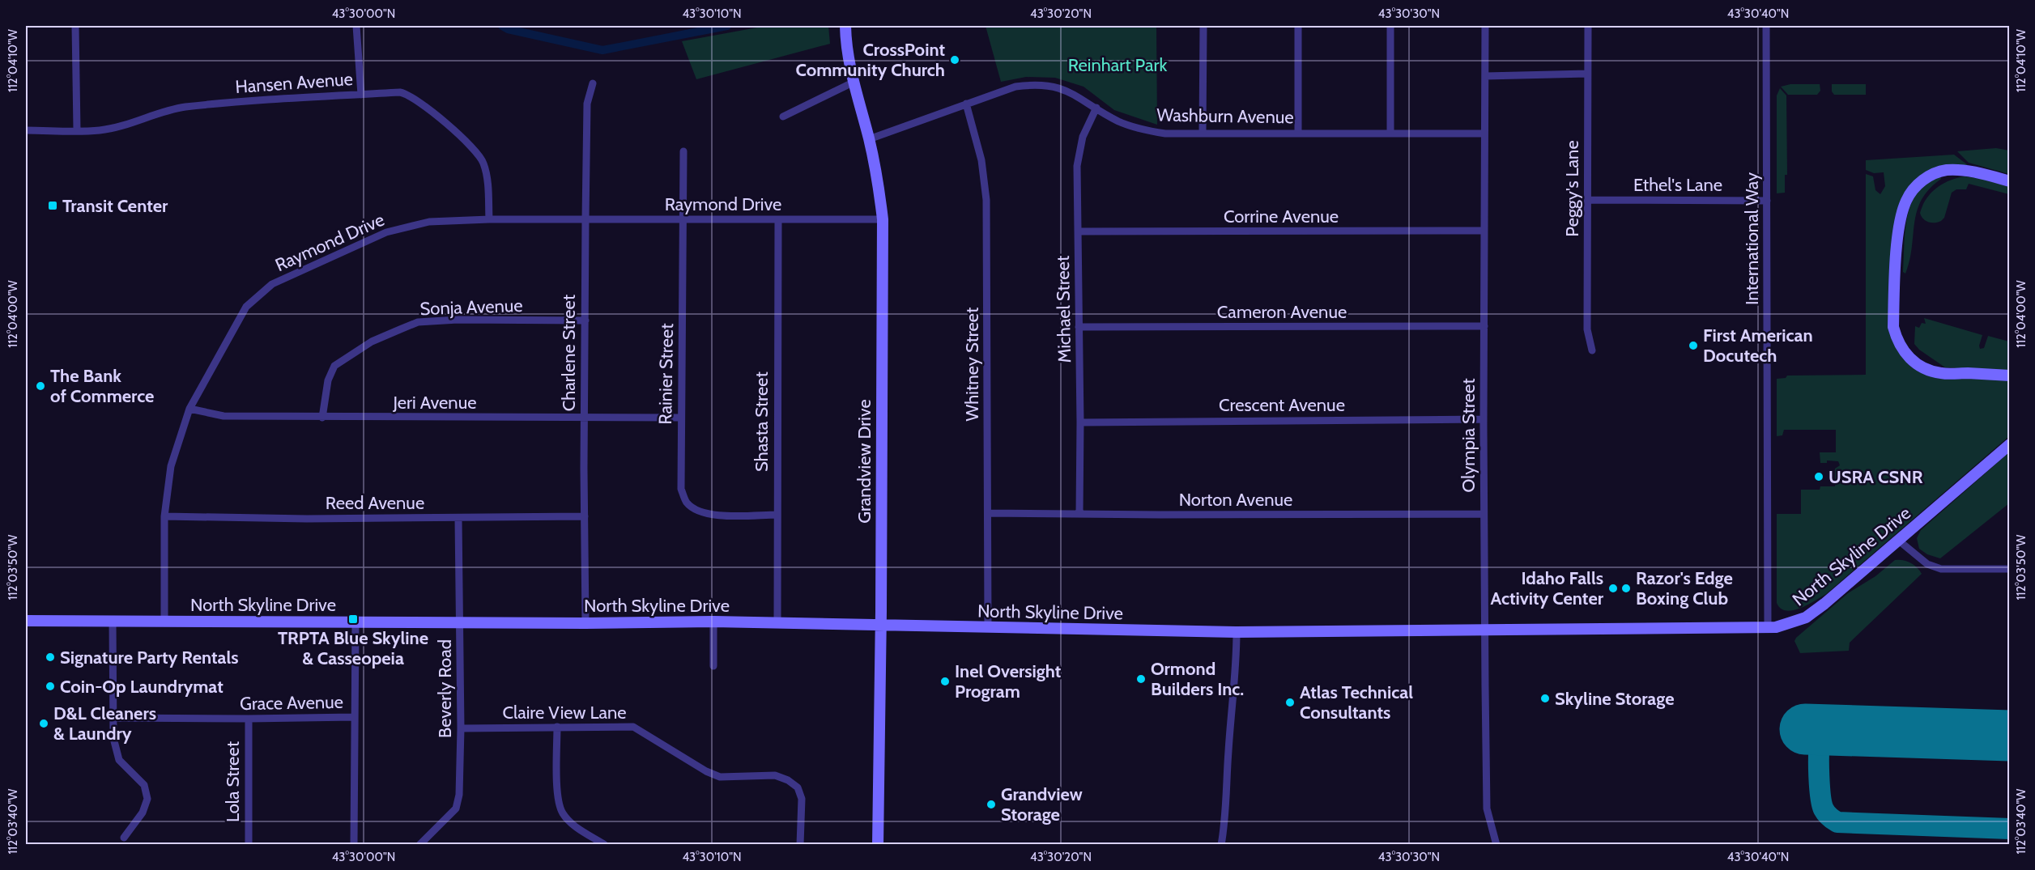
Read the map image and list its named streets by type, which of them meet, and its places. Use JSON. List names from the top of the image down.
{
  "streets": {
    "main road": ["Grandview Drive", "North Skyline Drive"],
    "street": [
      "Hansen Avenue",
      "Washburn Avenue",
      "Ethel's Lane",
      "Peggy's Lane",
      "Raymond Drive",
      "Corrine Avenue",
      "International Way",
      "Sonja Avenue",
      "Michael Street",
      "Cameron Avenue",
      "Charlene Street",
      "Whitney Street",
      "Rainier Street",
      "Jeri Avenue",
      "Crescent Avenue",
      "Shasta Street",
      "Olympia Street",
      "Norton Avenue",
      "Reed Avenue",
      "Beverly Road",
      "Grace Avenue",
      "Claire View Lane",
      "Lola Street"
    ]
  },
  "crossings": [
    ["Hansen Avenue", "Raymond Drive"],
    ["Washburn Avenue", "Michael Street"],
    ["Washburn Avenue", "Whitney Street"],
    ["Washburn Avenue", "Olympia Street"],
    ["Washburn Avenue", "Grandview Drive"],
    ["Ethel's Lane", "Peggy's Lane"],
    ["Ethel's Lane", "International Way"],
    ["Raymond Drive", "Charlene Street"],
    ["Raymond Drive", "Rainier Street"],
    ["Raymond Drive", "Jeri Avenue"],
    ["Raymond Drive", "Shasta Street"],
    ["Raymond Drive", "Grandview Drive"],
    ["Raymond Drive", "Reed Avenue"],
    ["Raymond Drive", "North Skyline Drive"],
    ["Corrine Avenue", "Michael Street"],
    ["Corrine Avenue", "Olympia Street"],
    ["International Way", "North Skyline Drive"],
    ["Sonja Avenue", "Charlene Street"],
    ["Sonja Avenue", "Jeri Avenue"],
    ["Michael Street", "Cameron Avenue"],
    ["Michael Street", "Crescent Avenue"],
    ["Michael Street", "Norton Avenue"],
    ["Cameron Avenue", "Olympia Street"],
    ["Charlene Street", "Jeri Avenue"],
    ["Charlene Street", "Reed Avenue"],
    ["Charlene Street", "North Skyline Drive"],
    ["Whitney Street", "Norton Avenue"],
    ["Whitney Street", "North Skyline Drive"],
    ["Rainier Street", "Jeri Avenue"],
    ["Rainier Street", "Shasta Street"],
    ["Crescent Avenue", "Olympia Street"],
    ["Shasta Street", "North Skyline Drive"],
    ["Olympia Street", "Norton Avenue"],
    ["Olympia Street", "North Skyline Drive"],
    ["Grandview Drive", "North Skyline Drive"],
    ["Reed Avenue", "Beverly Road"],
    ["North Skyline Drive", "Beverly Road"],
    ["Beverly Road", "Claire View Lane"],
    ["Grace Avenue", "Lola Street"]
  ],
  "parks": ["Reinhart Park"],
  "places": {
    "other": [
      "CrossPoint Community Church",
      "First American Docutech",
      "The Bank of Commerce",
      "USRA CSNR",
      "Idaho Falls Activity Center",
      "Razor's Edge Boxing Club",
      "Signature Party Rentals",
      "Ormond Builders Inc.",
      "Inel Oversight Program",
      "Coin-Op Laundrymat",
      "Skyline Storage",
      "Atlas Technical Consultants",
      "D&L Cleaners & Laundry",
      "Grandview Storage"
    ],
    "transit": ["Transit Center", "TRPTA Blue Skyline & Casseopeia"]
  },
  "coordinates": [
    "43°30'00\"N",
    "43°30'10\"N",
    "43°30'20\"N",
    "43°30'30\"N",
    "43°30'40\"N",
    "112°04'10\"W",
    "112°04'00\"W",
    "112°03'50\"W",
    "112°03'40\"W"
  ]
}
